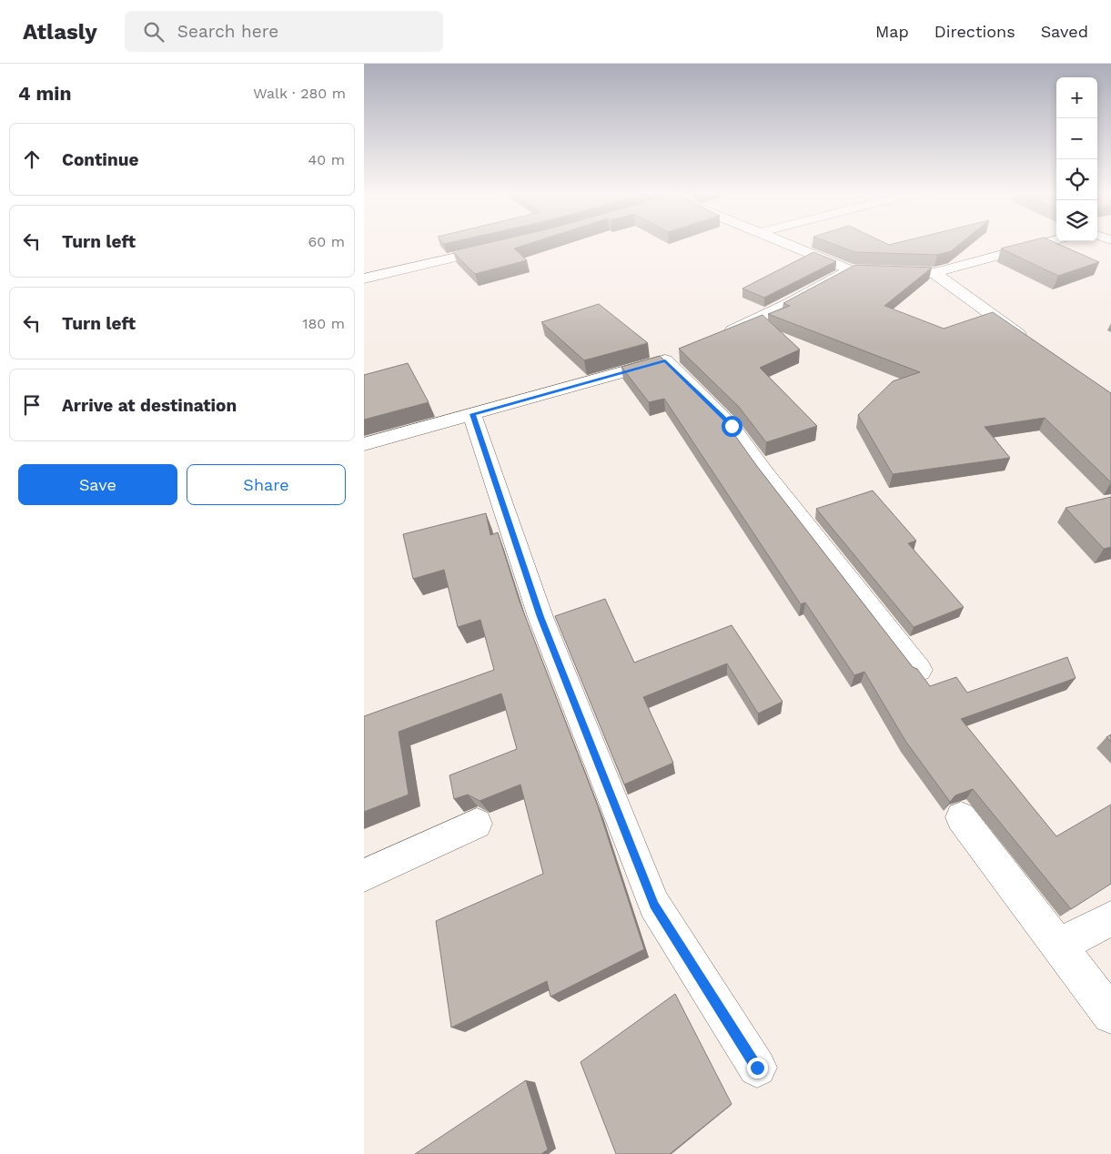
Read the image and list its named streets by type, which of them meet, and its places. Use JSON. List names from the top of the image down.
{
  "page": {
    "header": "Atlasly",
    "search": "Search here",
    "nav": ["Map", "Directions", "Saved"],
    "heading": ["4 min", "Walk · 280 m"],
    "map_buttons": ["+", "−"],
    "list": [
      ["Continue", "40 m"],
      ["Turn left", "60 m"],
      ["Turn left", "180 m"],
      "Arrive at destination"
    ],
    "buttons": ["Save", "Share"]
  }
}
